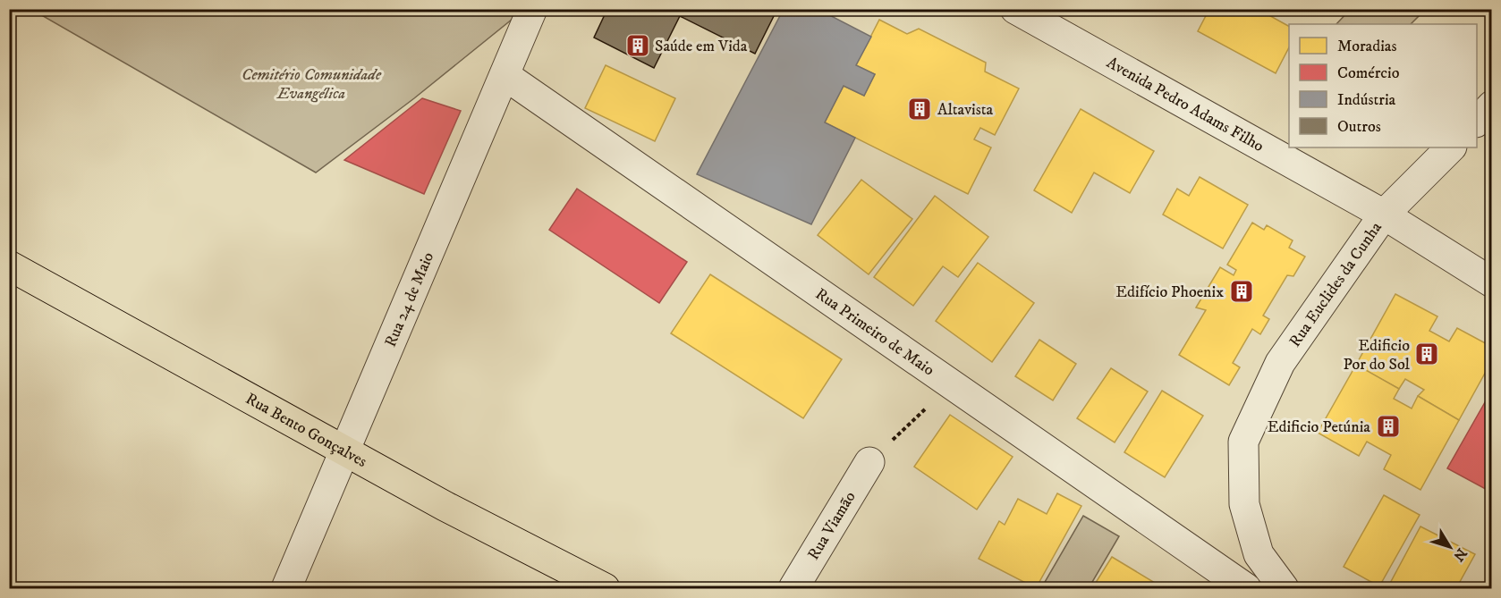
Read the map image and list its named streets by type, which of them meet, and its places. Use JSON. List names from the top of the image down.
{
  "streets": {
    "main road": ["Rua Bento Gonçalves"],
    "street": [
      "Avenida Pedro Adams Filho",
      "Rua Euclides da Cunha",
      "Rua 24 de Maio",
      "Rua Primeiro de Maio",
      "Rua Viamão"
    ]
  },
  "crossings": [
    ["Avenida Pedro Adams Filho", "Rua Euclides da Cunha"],
    ["Rua 24 de Maio", "Rua Primeiro de Maio"],
    ["Rua 24 de Maio", "Rua Bento Gonçalves"]
  ],
  "parks": ["Cemitério Comunidade Evangélica"],
  "places": {
    "building": [
      "Saúde em Vida",
      "Altavista",
      "Edifício Phoenix",
      "Edificio Por do Sol",
      "Edificio Petúnia"
    ]
  },
  "legend": [
    "Moradias",
    "Comércio",
    "Indústria",
    "Outros"
  ],
  "north": "bottom right"
}
